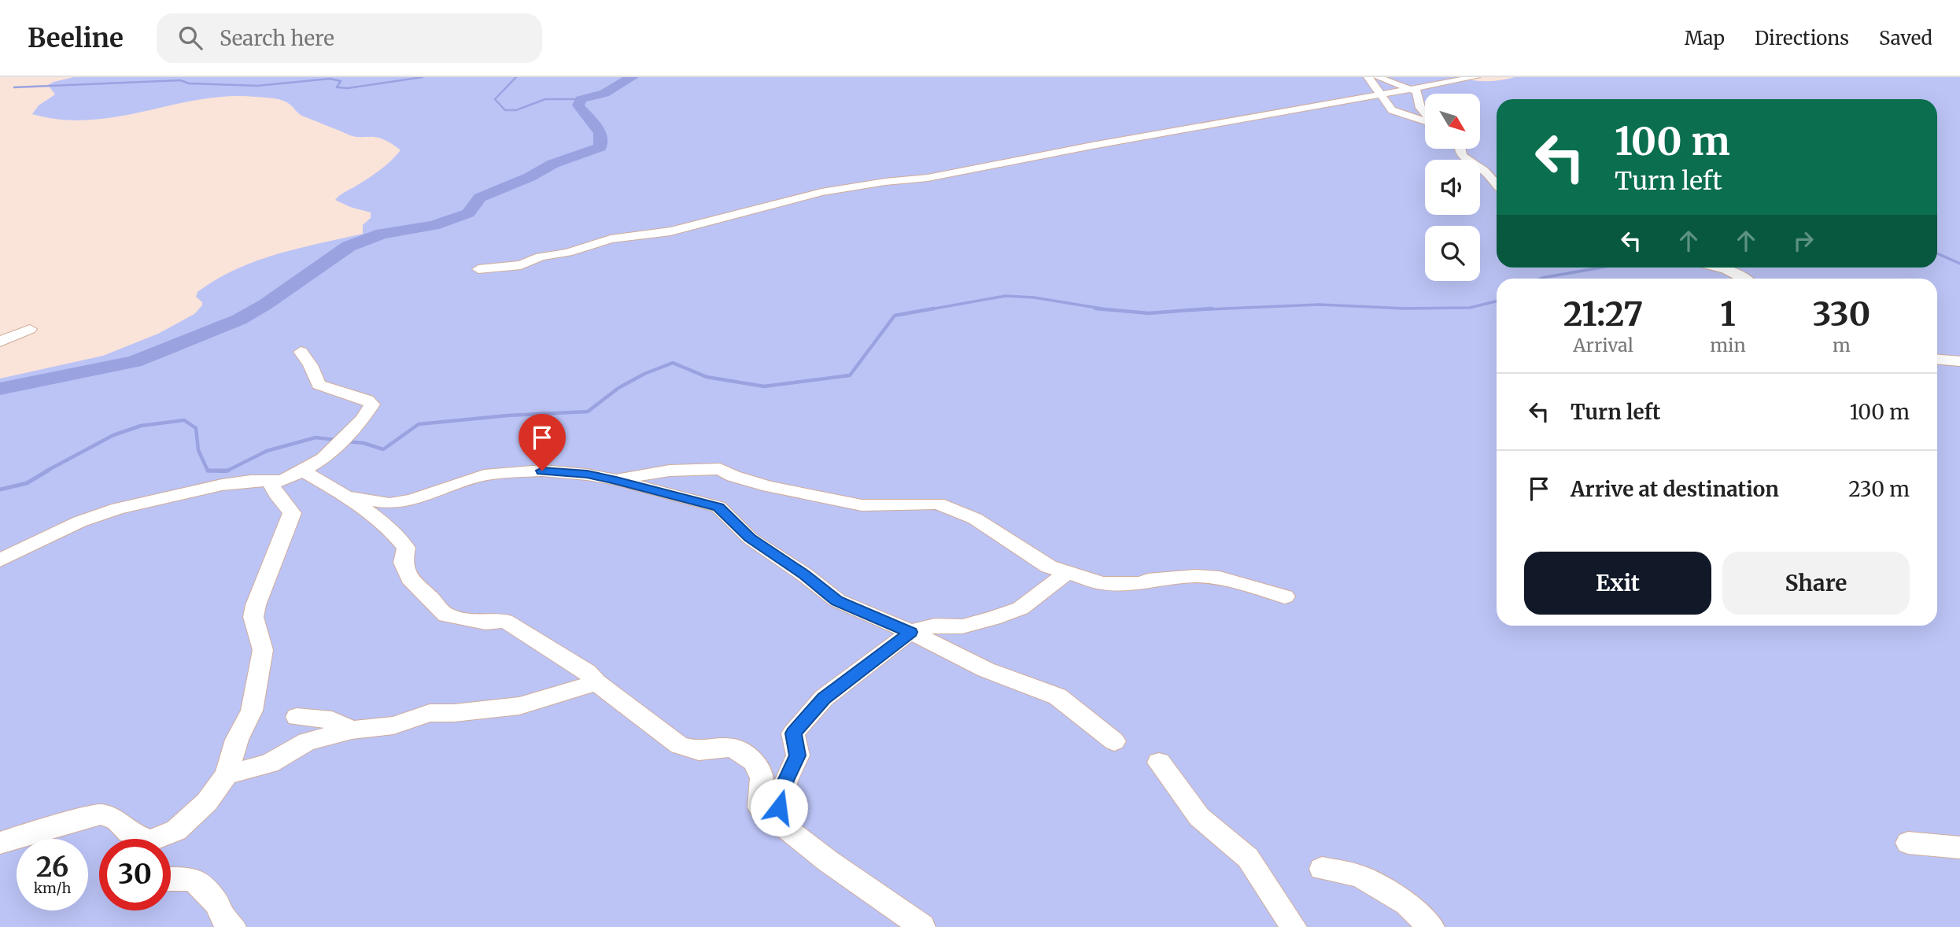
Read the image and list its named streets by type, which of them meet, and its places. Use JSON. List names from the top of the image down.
{
  "north": "bottom right",
  "page": {
    "header": "Beeline",
    "search": "Search here",
    "nav": ["Map", "Directions", "Saved"],
    "turn": ["100 m", "Turn left"],
    "eta": [
      "21:27",
      "Arrival",
      "1",
      "min",
      "330",
      "m"
    ],
    "list": [
      {
        "name": "Turn left",
        "value": "100 m"
      },
      {
        "name": "Arrive at destination",
        "value": "230 m"
      }
    ],
    "buttons": ["Exit", "Share"],
    "speed": "26 km/h",
    "limit": "30"
  }
}
